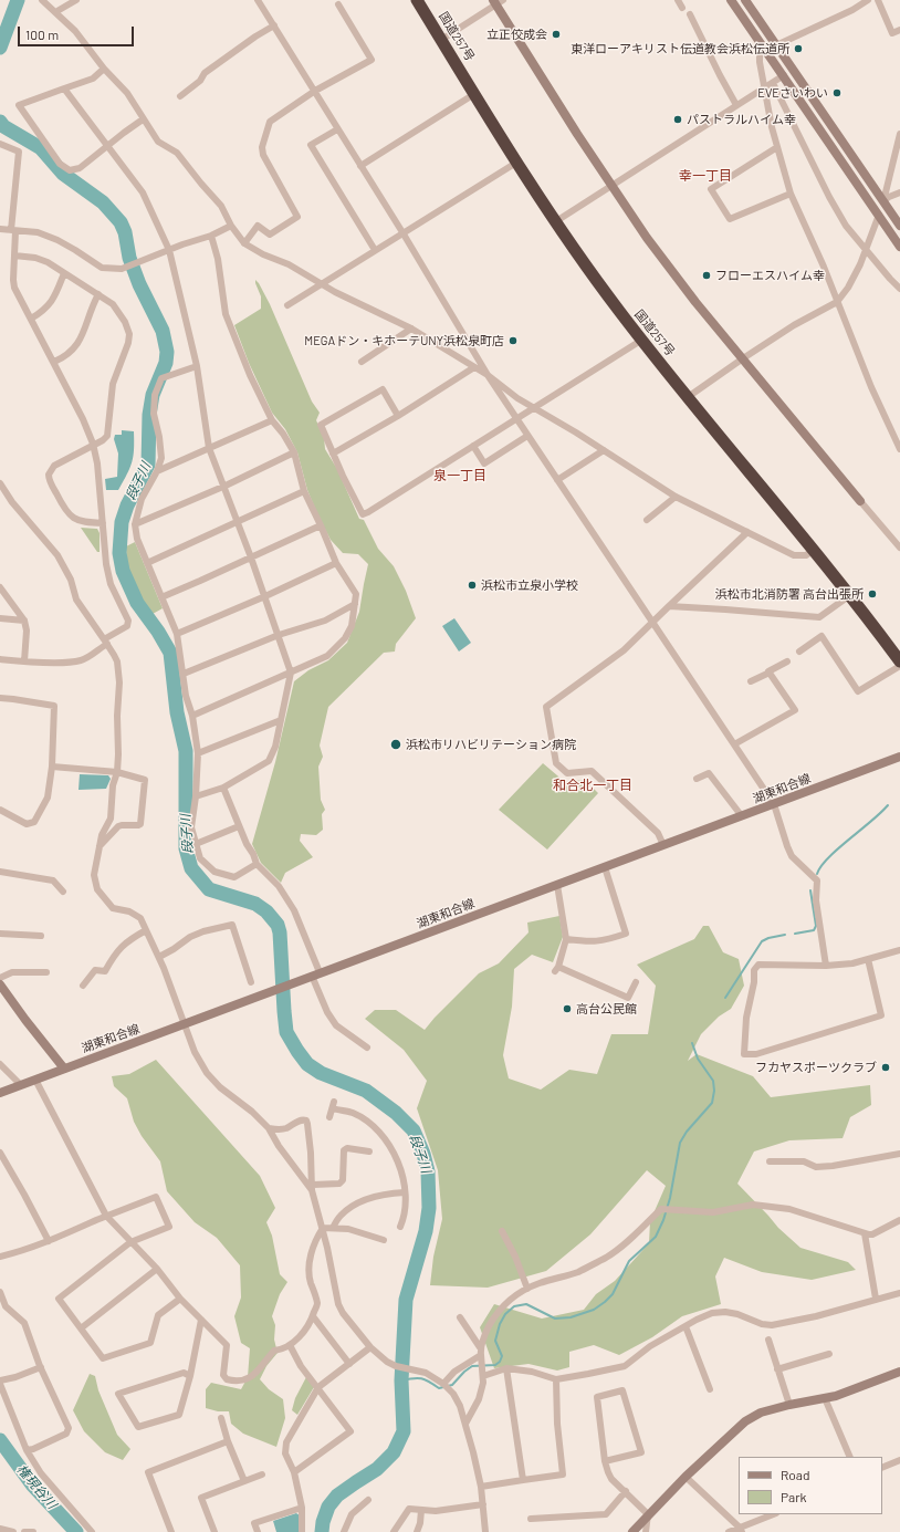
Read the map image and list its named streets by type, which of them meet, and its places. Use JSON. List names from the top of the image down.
{
  "streets": {
    "highway": ["国道257号"],
    "street": ["湖東和合線"]
  },
  "districts": ["幸一丁目", "泉一丁目", "和合北一丁目"],
  "water": ["段子川", "権現谷川"],
  "places": [
    "立正佼成会",
    "東洋ローアキリスト伝道教会浜松伝道所",
    "EVEさいわい",
    "パストラルハイム幸",
    "フローエスハイム幸",
    "MEGAドン・キホーテUNY浜松泉町店",
    "浜松市立泉小学校",
    "浜松市北消防署 高台出張所",
    "浜松市リハビリテーション病院",
    "高台公民館",
    "フカヤスポーツクラブ"
  ],
  "legend": ["Road", "Park"],
  "scale_bar": "100 m"
}
